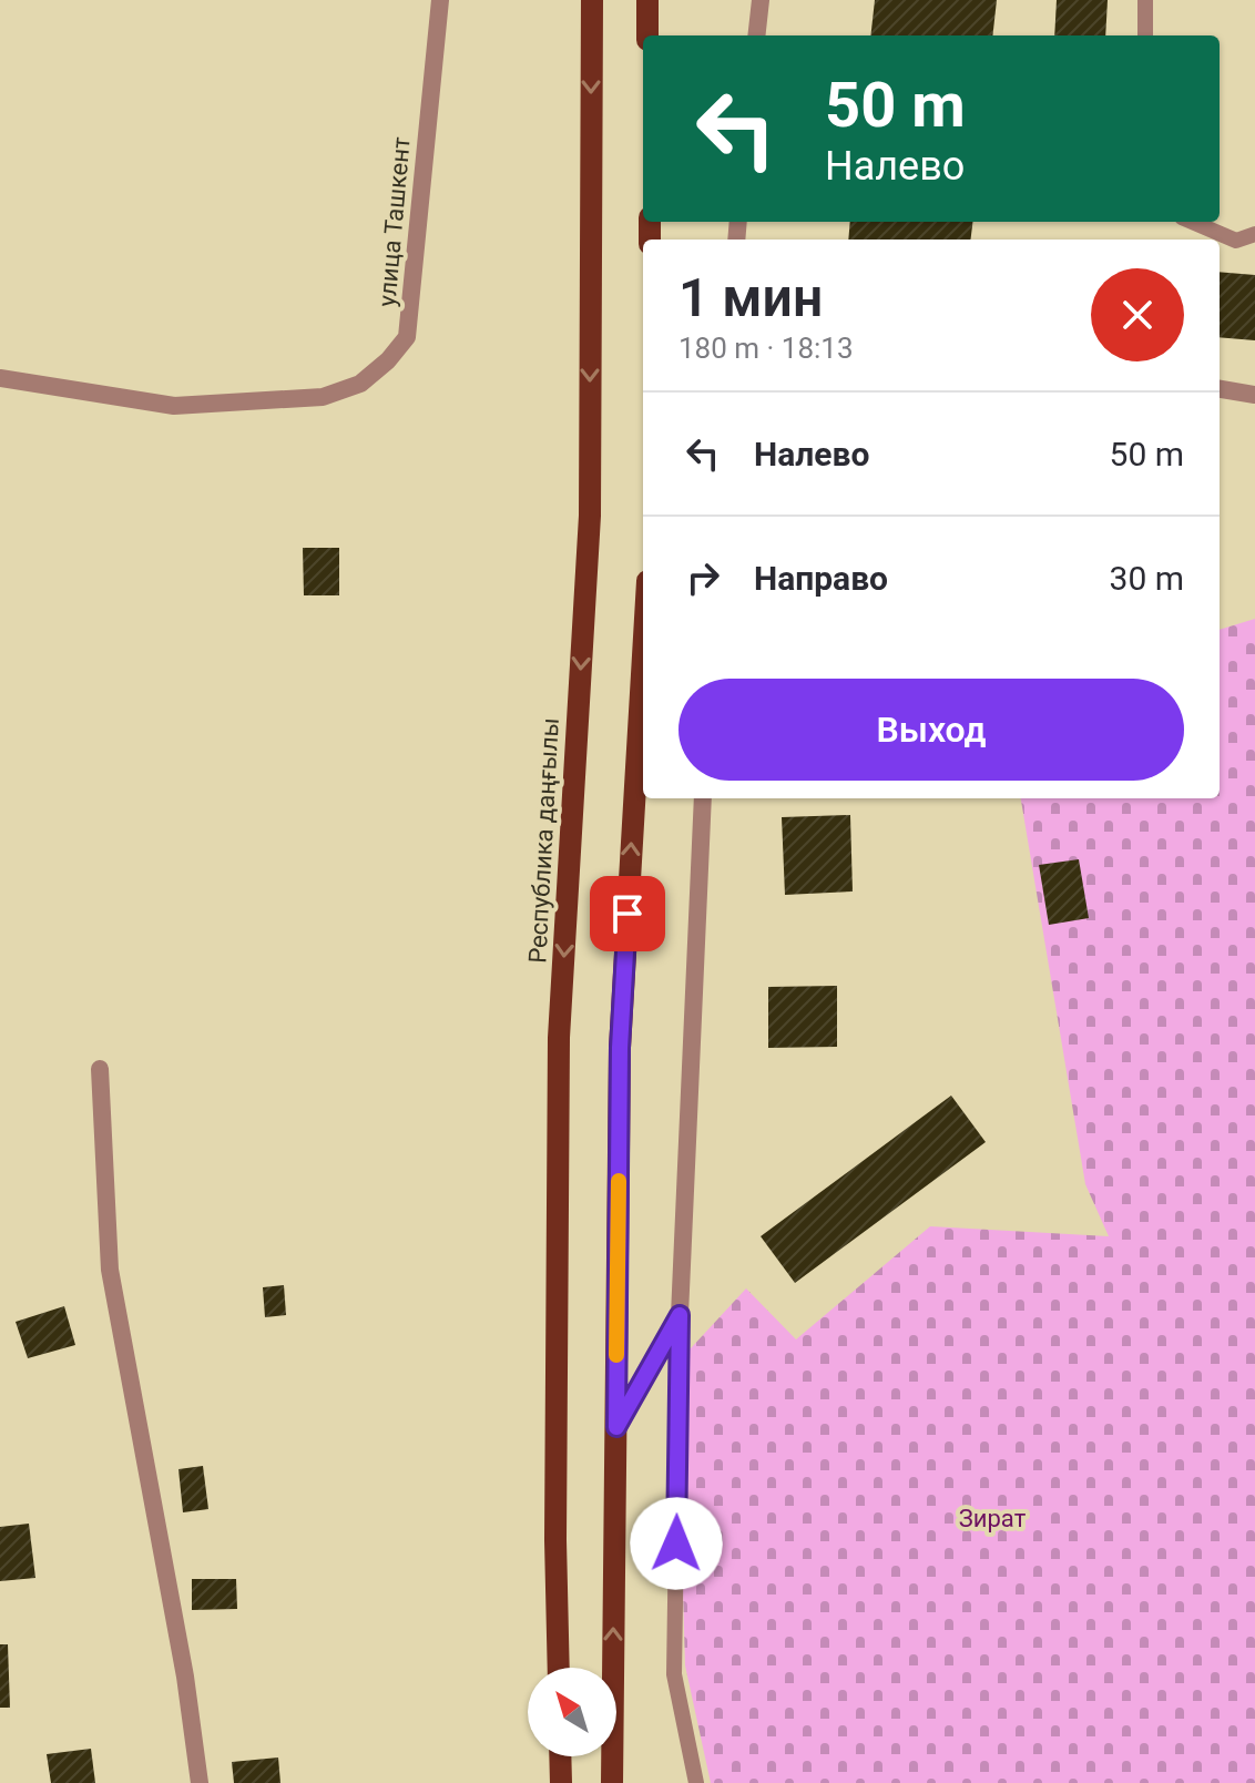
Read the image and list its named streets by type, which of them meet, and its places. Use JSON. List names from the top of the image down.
{
  "streets": {
    "main road": ["Республика даңғылы"],
    "street": ["улица Ташкент"]
  },
  "parks": ["Зират"],
  "north": "top left",
  "page": {
    "turn": ["50 m", "Налево"],
    "heading": ["1 мин", "180 m · 18:13"],
    "list": [
      {
        "name": "Налево",
        "value": "50 m"
      },
      {
        "name": "Направо",
        "value": "30 m"
      }
    ],
    "buttons": "Выход"
  }
}
